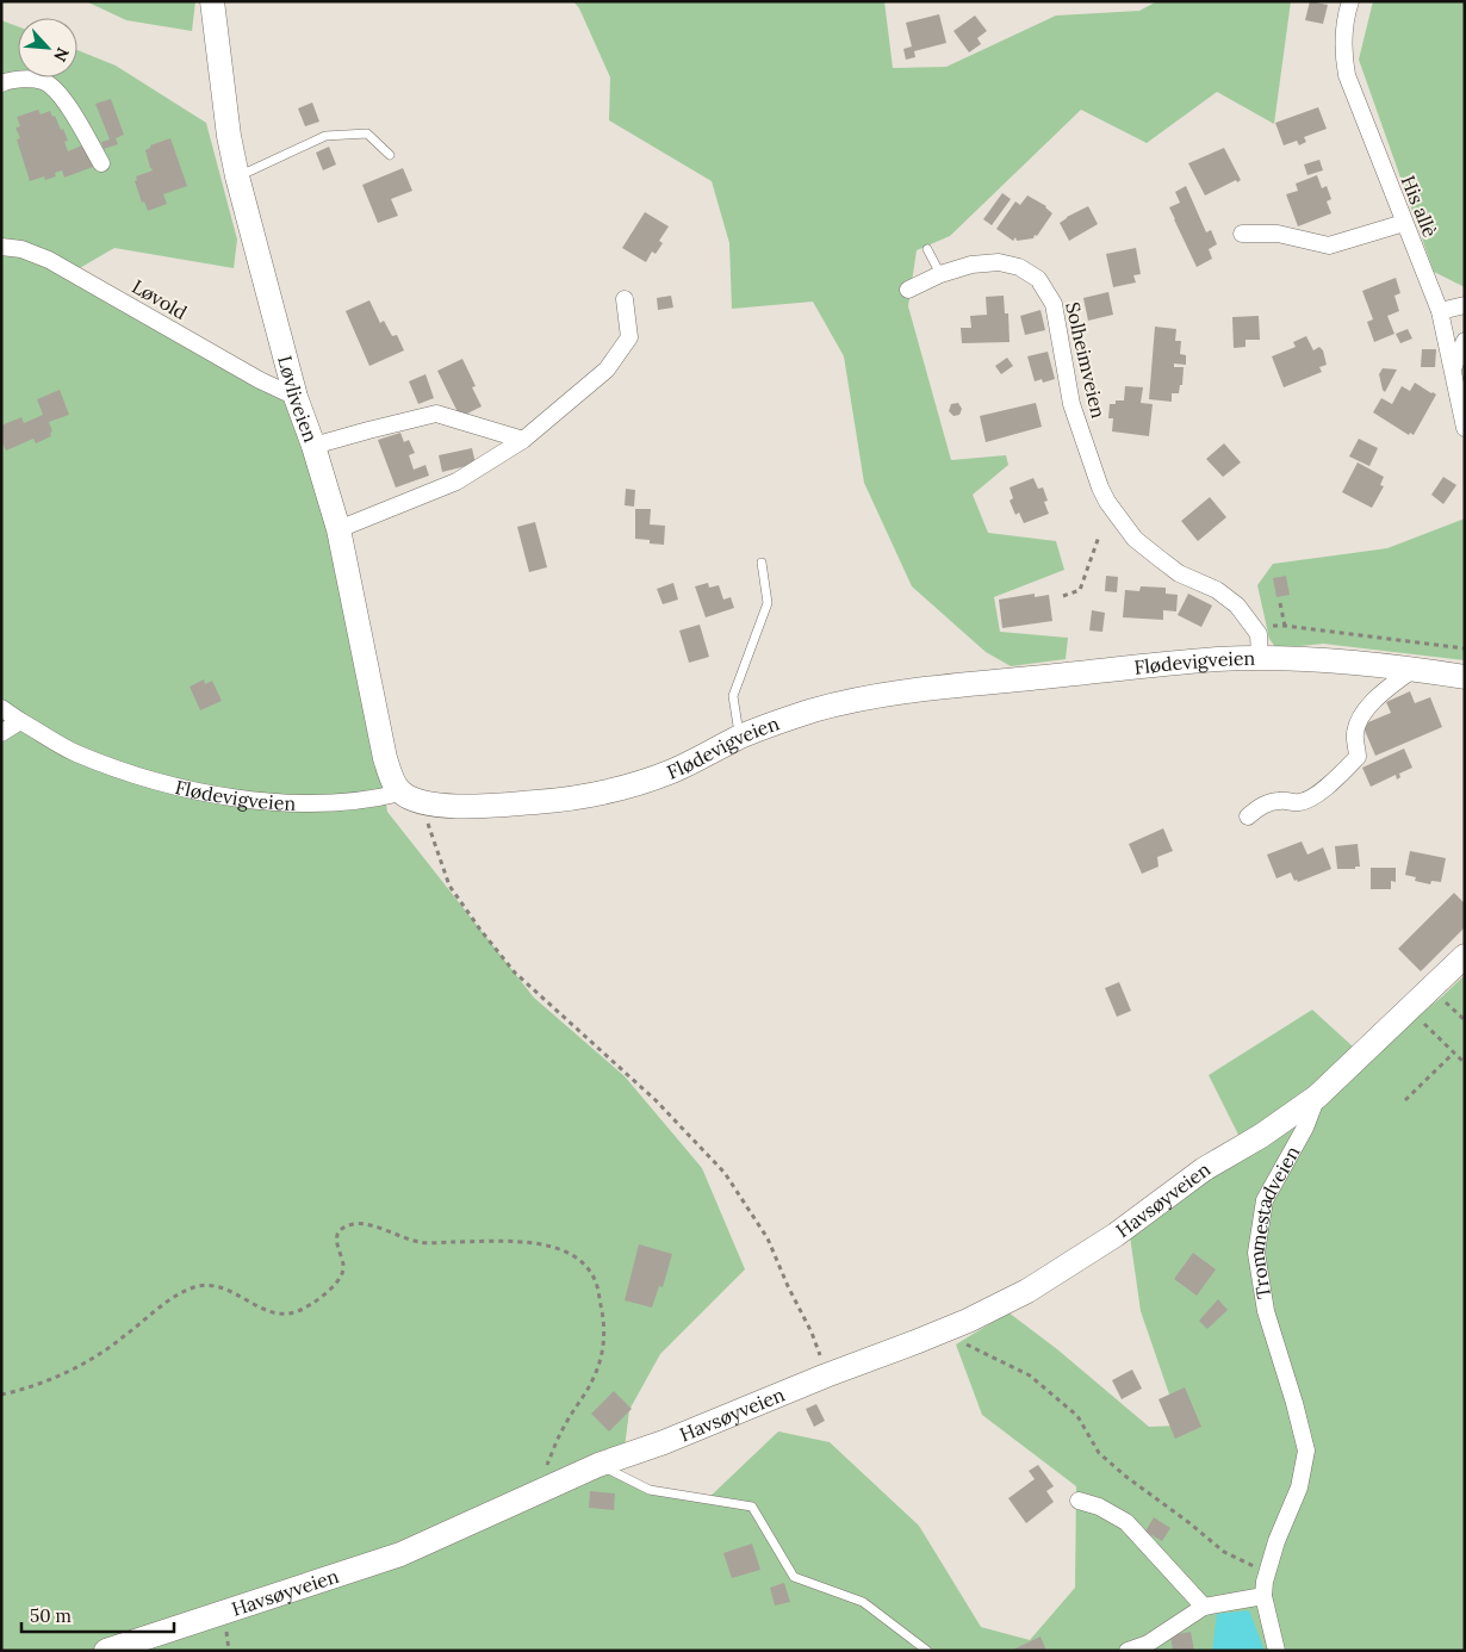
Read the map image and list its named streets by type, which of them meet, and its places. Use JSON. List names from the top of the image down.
{
  "streets": {
    "main road": [
      "Løvliveien",
      "Flødevigveien",
      "Havsøyveien",
      "Trommestadveien"
    ],
    "street": ["His allè", "Løvold", "Solheimveien"]
  },
  "crossings": [
    ["Løvold", "Løvliveien"],
    ["Løvliveien", "Flødevigveien"],
    ["Havsøyveien", "Trommestadveien"]
  ],
  "scale_bar": "50 m",
  "north": "bottom right"
}
